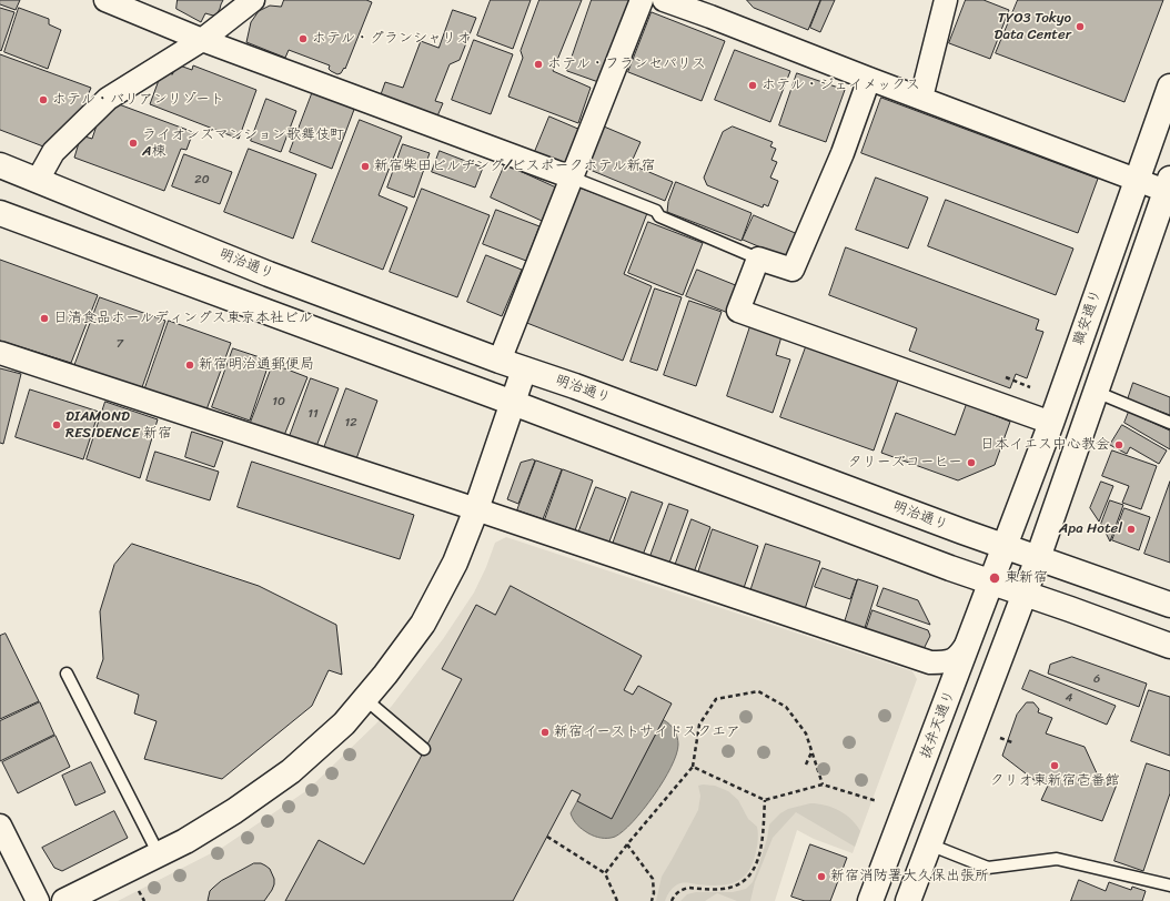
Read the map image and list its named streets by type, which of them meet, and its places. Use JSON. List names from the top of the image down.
{
  "streets": {
    "main road": ["明治通り", "職安通り", "抜弁天通り"]
  },
  "crossings": [
    ["明治通り", "職安通り"],
    ["明治通り", "抜弁天通り"],
    ["職安通り", "抜弁天通り"]
  ],
  "places": [
    "TYO3 Tokyo Data Center",
    "ホテル・グランシャリオ",
    "ホテル・フランセパリス",
    "ホテル・ジェイメックス",
    "ホテル・バリアンリゾート",
    "ライオンズマンション歌舞伎町 A棟",
    "新宿柴田ビルヂング/ビスポークホテル新宿",
    "日清食品ホールディングス東京本社ビル",
    "新宿明治通郵便局",
    "DIAMOND RESIDENCE 新宿",
    "日本イエス中心教会",
    "タリーズコーヒー",
    "Apa Hotel",
    "東新宿",
    "新宿イーストサイドスクエア",
    "クリオ東新宿壱番館",
    "新宿消防署大久保出張所"
  ],
  "house_numbers": [
    "20",
    "7",
    "10",
    "11",
    "12",
    "6",
    "4"
  ]
}
